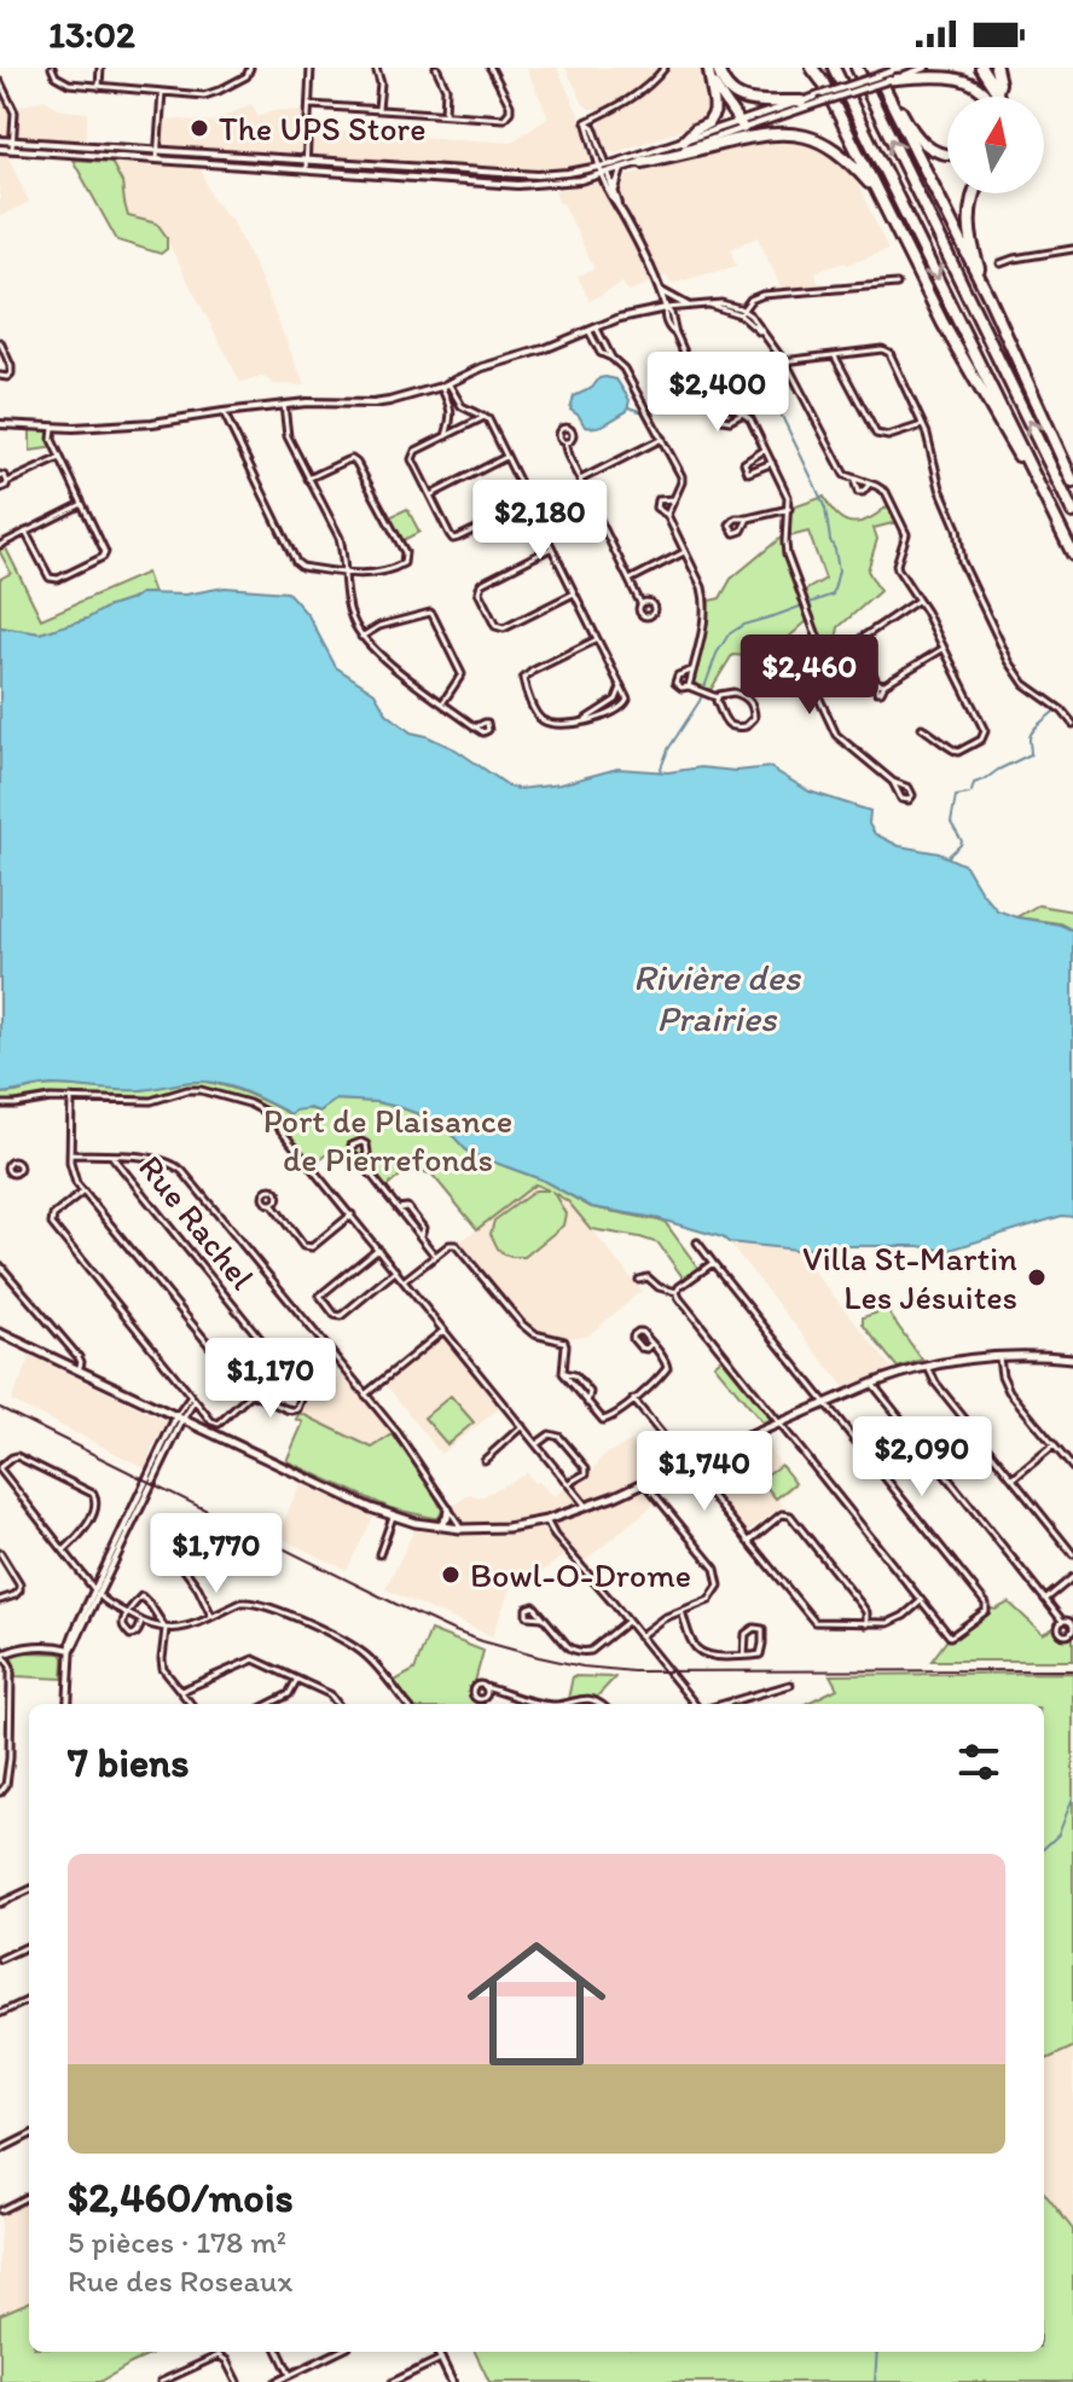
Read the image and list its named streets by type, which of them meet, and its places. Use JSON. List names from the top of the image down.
{
  "streets": {
    "street": ["Rue Rachel"]
  },
  "water": ["Rivière des Prairies"],
  "parks": ["Port de Plaisance de Pierrefonds"],
  "places": ["The UPS Store", "Villa St-Martin Les Jésuites", "Bowl-O-Drome"],
  "north": "top",
  "page": {
    "status": "13:02",
    "price": [
      "$2,400",
      "$2,180",
      "$2,460",
      "$1,170",
      "$2,090",
      "$1,740",
      "$1,770"
    ],
    "heading": "7 biens",
    "list": [
      {
        "name": "$2,460/mois",
        "note": "5 pièces · 178 m² · Rue des Roseaux"
      }
    ]
  }
}
